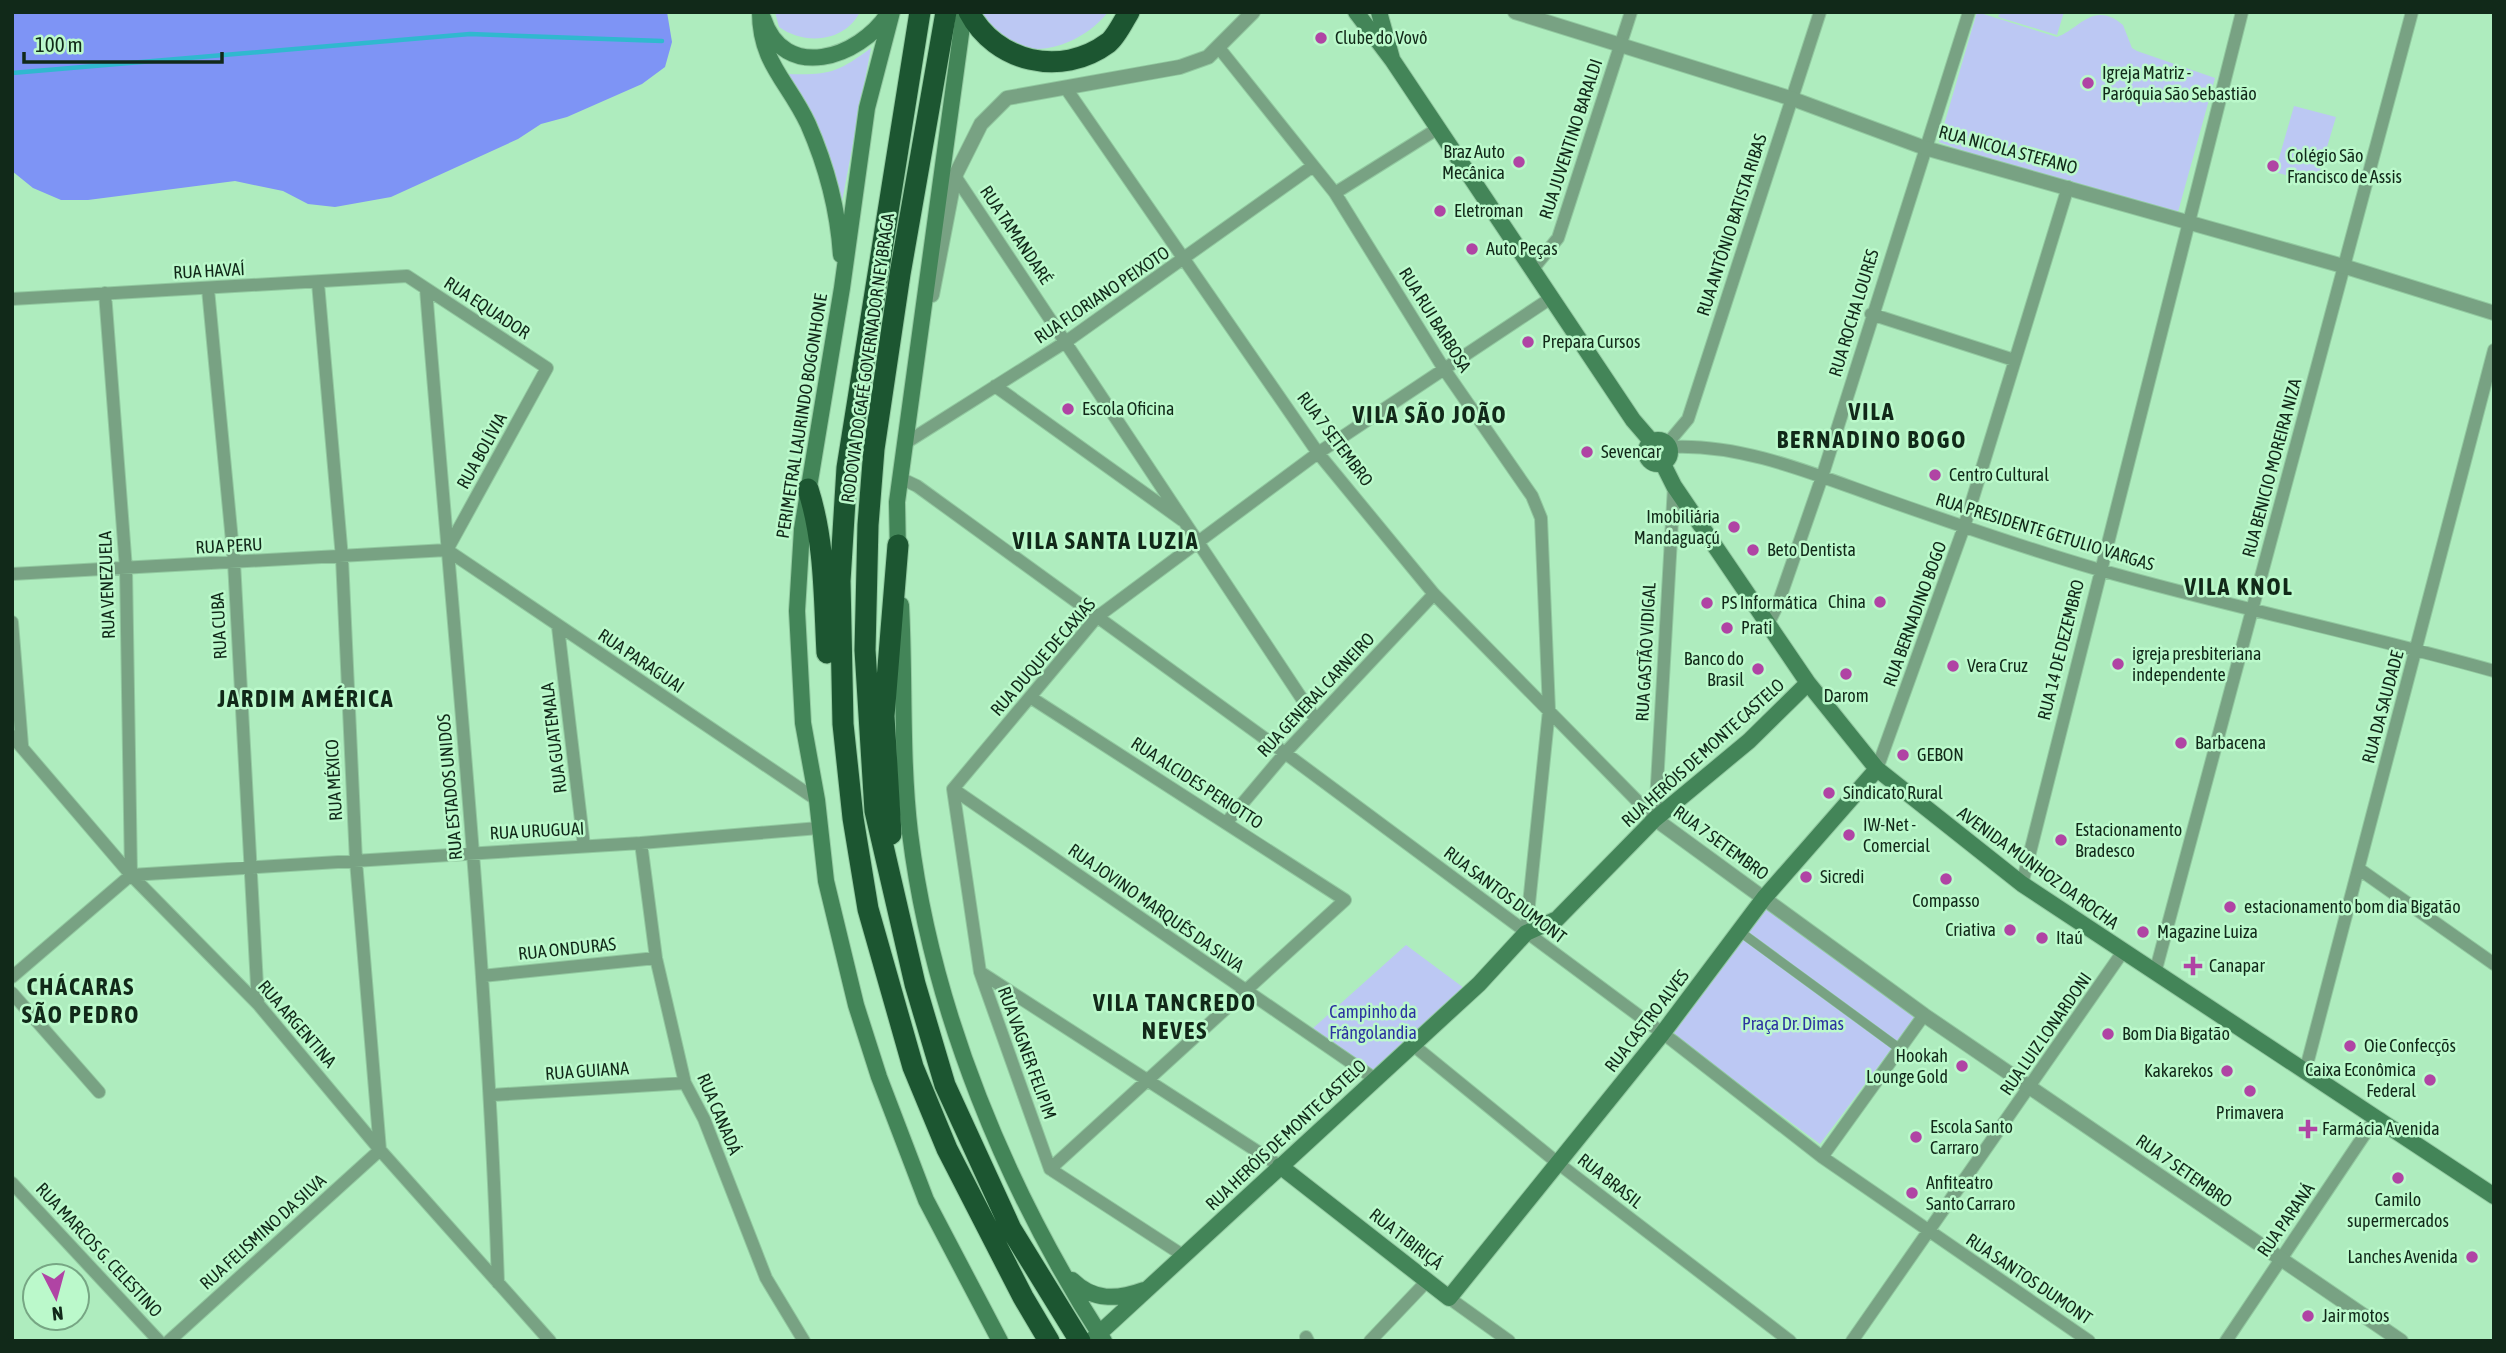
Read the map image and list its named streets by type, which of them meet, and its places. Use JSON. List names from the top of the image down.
{
  "streets": {
    "highway": ["RODOVIA DO CAFÉ GOVERNADOR NEY BRAGA"],
    "main road": [
      "PERIMETRAL LAURINDO BOGONHONE",
      "RUA HERÓIS DE MONTE CASTELO",
      "AVENIDA MUNHOZ DA ROCHA",
      "RUA CASTRO ALVES",
      "RUA TIBIRIÇÁ"
    ],
    "street": [
      "RUA JUVENTINO BARALDI",
      "RUA NICOLA STEFANO",
      "RUA ANTÔNIO BATISTA RIBAS",
      "RUA TAMANDARÉ",
      "RUA HAVAÍ",
      "RUA FLORIANO PEIXOTO",
      "RUA EQUADOR",
      "RUA ROCHA LOURES",
      "RUA RUI BARBOSA",
      "RUA 7 SETEMBRO",
      "RUA BOLÍVIA",
      "RUA BENICIO MOREIRA NIZA",
      "RUA PRESIDENTE GETULIO VARGAS",
      "RUA PERU",
      "RUA VENEZUELA",
      "RUA BERNADINO BOGO",
      "RUA CUBA",
      "RUA 14 DE DEZEMBRO",
      "RUA GASTÃO VIDIGAL",
      "RUA DUQUE DE CAXIAS",
      "RUA PARAGUAI",
      "RUA GENERAL CARNEIRO",
      "RUA DA SAUDADE",
      "RUA GUATEMALA",
      "RUA MÉXICO",
      "RUA ALCIDES PERIOTTO",
      "RUA ESTADOS UNIDOS",
      "RUA URUGUAI",
      "RUA SANTOS DUMONT",
      "RUA JOVINO MARQUÊS DA SILVA",
      "RUA ONDURAS",
      "RUA ARGENTINA",
      "RUA LUIZ LONARDONI",
      "RUA VAGNER FELIPIM",
      "RUA GUIANA",
      "RUA CANADÁ",
      "RUA BRASIL",
      "RUA PARANÁ",
      "RUA FELISMINO DA SILVA",
      "RUA MARCOS G. CELESTINO"
    ]
  },
  "crossings": [
    ["RUA JUVENTINO BARALDI", "RUA NICOLA STEFANO"],
    ["RUA NICOLA STEFANO", "RUA ANTÔNIO BATISTA RIBAS"],
    ["RUA NICOLA STEFANO", "RUA ROCHA LOURES"],
    ["RUA NICOLA STEFANO", "RUA BENICIO MOREIRA NIZA"],
    ["RUA NICOLA STEFANO", "RUA BERNADINO BOGO"],
    ["RUA NICOLA STEFANO", "RUA 14 DE DEZEMBRO"],
    ["RUA ANTÔNIO BATISTA RIBAS", "RUA PRESIDENTE GETULIO VARGAS"],
    ["RUA ANTÔNIO BATISTA RIBAS", "AVENIDA MUNHOZ DA ROCHA"],
    ["RUA TAMANDARÉ", "RUA FLORIANO PEIXOTO"],
    ["RUA TAMANDARÉ", "RUA DUQUE DE CAXIAS"],
    ["RUA TAMANDARÉ", "RUA GENERAL CARNEIRO"],
    ["RUA HAVAÍ", "RUA EQUADOR"],
    ["RUA HAVAÍ", "RUA VENEZUELA"],
    ["RUA HAVAÍ", "RUA CUBA"],
    ["RUA HAVAÍ", "RUA MÉXICO"],
    ["RUA FLORIANO PEIXOTO", "RUA RUI BARBOSA"],
    ["RUA FLORIANO PEIXOTO", "RUA 7 SETEMBRO"],
    ["RUA EQUADOR", "RUA BOLÍVIA"],
    ["RUA EQUADOR", "RUA ESTADOS UNIDOS"],
    ["RUA ROCHA LOURES", "RUA PRESIDENTE GETULIO VARGAS"],
    ["RUA ROCHA LOURES", "AVENIDA MUNHOZ DA ROCHA"],
    ["RUA RUI BARBOSA", "RUA 7 SETEMBRO"],
    ["RUA RUI BARBOSA", "RUA DUQUE DE CAXIAS"],
    ["RUA RUI BARBOSA", "RUA HERÓIS DE MONTE CASTELO"],
    ["RUA RUI BARBOSA", "RUA SANTOS DUMONT"],
    ["RODOVIA DO CAFÉ GOVERNADOR NEY BRAGA", "RUA HERÓIS DE MONTE CASTELO"],
    ["PERIMETRAL LAURINDO BOGONHONE", "RUA PARAGUAI"],
    ["PERIMETRAL LAURINDO BOGONHONE", "RUA URUGUAI"],
    ["RUA 7 SETEMBRO", "RUA GASTÃO VIDIGAL"],
    ["RUA 7 SETEMBRO", "RUA DUQUE DE CAXIAS"],
    ["RUA 7 SETEMBRO", "RUA GENERAL CARNEIRO"],
    ["RUA 7 SETEMBRO", "RUA HERÓIS DE MONTE CASTELO"],
    ["RUA 7 SETEMBRO", "RUA CASTRO ALVES"],
    ["RUA 7 SETEMBRO", "RUA LUIZ LONARDONI"],
    ["RUA 7 SETEMBRO", "RUA PARANÁ"],
    ["RUA BOLÍVIA", "RUA PERU"],
    ["RUA BOLÍVIA", "RUA PARAGUAI"],
    ["RUA BOLÍVIA", "RUA ESTADOS UNIDOS"],
    ["RUA BENICIO MOREIRA NIZA", "RUA PRESIDENTE GETULIO VARGAS"],
    ["RUA BENICIO MOREIRA NIZA", "AVENIDA MUNHOZ DA ROCHA"],
    ["RUA PRESIDENTE GETULIO VARGAS", "RUA BERNADINO BOGO"],
    ["RUA PRESIDENTE GETULIO VARGAS", "RUA 14 DE DEZEMBRO"],
    ["RUA PRESIDENTE GETULIO VARGAS", "RUA DA SAUDADE"],
    ["RUA PRESIDENTE GETULIO VARGAS", "AVENIDA MUNHOZ DA ROCHA"],
    ["RUA PERU", "RUA VENEZUELA"],
    ["RUA PERU", "RUA CUBA"],
    ["RUA PERU", "RUA PARAGUAI"],
    ["RUA PERU", "RUA MÉXICO"],
    ["RUA PERU", "RUA ESTADOS UNIDOS"],
    ["RUA VENEZUELA", "RUA URUGUAI"],
    ["RUA VENEZUELA", "RUA ARGENTINA"],
    ["RUA BERNADINO BOGO", "AVENIDA MUNHOZ DA ROCHA"],
    ["RUA BERNADINO BOGO", "RUA CASTRO ALVES"],
    ["RUA CUBA", "RUA URUGUAI"],
    ["RUA CUBA", "RUA ARGENTINA"],
    ["RUA 14 DE DEZEMBRO", "AVENIDA MUNHOZ DA ROCHA"],
    ["RUA GASTÃO VIDIGAL", "RUA HERÓIS DE MONTE CASTELO"],
    ["RUA GASTÃO VIDIGAL", "AVENIDA MUNHOZ DA ROCHA"],
    ["RUA DUQUE DE CAXIAS", "RUA ALCIDES PERIOTTO"],
    ["RUA DUQUE DE CAXIAS", "RUA SANTOS DUMONT"],
    ["RUA DUQUE DE CAXIAS", "RUA JOVINO MARQUÊS DA SILVA"],
    ["RUA DUQUE DE CAXIAS", "RUA VAGNER FELIPIM"],
    ["RUA PARAGUAI", "RUA GUATEMALA"],
    ["RUA PARAGUAI", "RUA ESTADOS UNIDOS"],
    ["RUA GENERAL CARNEIRO", "RUA ALCIDES PERIOTTO"],
    ["RUA GENERAL CARNEIRO", "RUA SANTOS DUMONT"],
    ["RUA DA SAUDADE", "AVENIDA MUNHOZ DA ROCHA"],
    ["RUA GUATEMALA", "RUA URUGUAI"],
    ["RUA HERÓIS DE MONTE CASTELO", "AVENIDA MUNHOZ DA ROCHA"],
    ["RUA HERÓIS DE MONTE CASTELO", "RUA SANTOS DUMONT"],
    ["RUA HERÓIS DE MONTE CASTELO", "RUA JOVINO MARQUÊS DA SILVA"],
    ["RUA HERÓIS DE MONTE CASTELO", "RUA BRASIL"],
    ["RUA HERÓIS DE MONTE CASTELO", "RUA TIBIRIÇÁ"],
    ["RUA MÉXICO", "RUA URUGUAI"],
    ["RUA MÉXICO", "RUA ARGENTINA"],
    ["RUA MÉXICO", "RUA FELISMINO DA SILVA"],
    ["RUA ALCIDES PERIOTTO", "RUA JOVINO MARQUÊS DA SILVA"],
    ["RUA ESTADOS UNIDOS", "RUA URUGUAI"],
    ["RUA ESTADOS UNIDOS", "RUA ONDURAS"],
    ["RUA ESTADOS UNIDOS", "RUA ARGENTINA"],
    ["RUA ESTADOS UNIDOS", "RUA GUIANA"],
    ["RUA URUGUAI", "RUA ARGENTINA"],
    ["RUA URUGUAI", "RUA CANADÁ"],
    ["AVENIDA MUNHOZ DA ROCHA", "RUA CASTRO ALVES"],
    ["AVENIDA MUNHOZ DA ROCHA", "RUA LUIZ LONARDONI"],
    ["AVENIDA MUNHOZ DA ROCHA", "RUA PARANÁ"],
    ["RUA SANTOS DUMONT", "RUA CASTRO ALVES"],
    ["RUA SANTOS DUMONT", "RUA LUIZ LONARDONI"],
    ["RUA JOVINO MARQUÊS DA SILVA", "RUA VAGNER FELIPIM"],
    ["RUA ONDURAS", "RUA CANADÁ"],
    ["RUA CASTRO ALVES", "RUA BRASIL"],
    ["RUA CASTRO ALVES", "RUA TIBIRIÇÁ"],
    ["RUA ARGENTINA", "RUA FELISMINO DA SILVA"],
    ["RUA GUIANA", "RUA CANADÁ"]
  ],
  "districts": [
    "VILA BERNADINO BOGO",
    "VILA SÃO JOÃO",
    "VILA SANTA LUZIA",
    "VILA KNOL",
    "JARDIM AMÉRICA",
    "CHÁCARAS SÃO PEDRO",
    "VILA TANCREDO NEVES"
  ],
  "parks": ["Campinho da Frângolandia", "Praça Dr. Dimas"],
  "places": {
    "other": [
      "Clube do Vovô",
      "Igreja Matriz - Paróquia São Sebastião",
      "Braz Auto Mecânica",
      "Colégio São Francisco de Assis",
      "Eletroman",
      "Auto Peças",
      "Prepara Cursos",
      "Escola Oficina",
      "Sevencar",
      "Centro Cultural",
      "Imobiliária Mandaguaçú",
      "Beto Dentista",
      "China",
      "PS Informática",
      "Prati",
      "igreja presbiteriana independente",
      "Vera Cruz",
      "Banco do Brasil",
      "Darom",
      "Barbacena",
      "GEBON",
      "Sindicato Rural",
      "IW-Net - Comercial",
      "Estacionamento Bradesco",
      "Sicredi",
      "Compasso",
      "estacionamento bom dia Bigatão",
      "Criativa",
      "Magazine Luiza",
      "Itaú",
      "Bom Dia Bigatão",
      "Oie Confecçõs",
      "Hookah Lounge Gold",
      "Kakarekos",
      "Caixa Econômica Federal",
      "Primavera",
      "Escola Santo Carraro",
      "Camilo supermercados",
      "Anfiteatro Santo Carraro",
      "Lanches Avenida",
      "Jair motos"
    ],
    "health": ["Canapar", "Farmácia Avenida"]
  },
  "scale_bar": "100 m",
  "north": "bottom"
}
